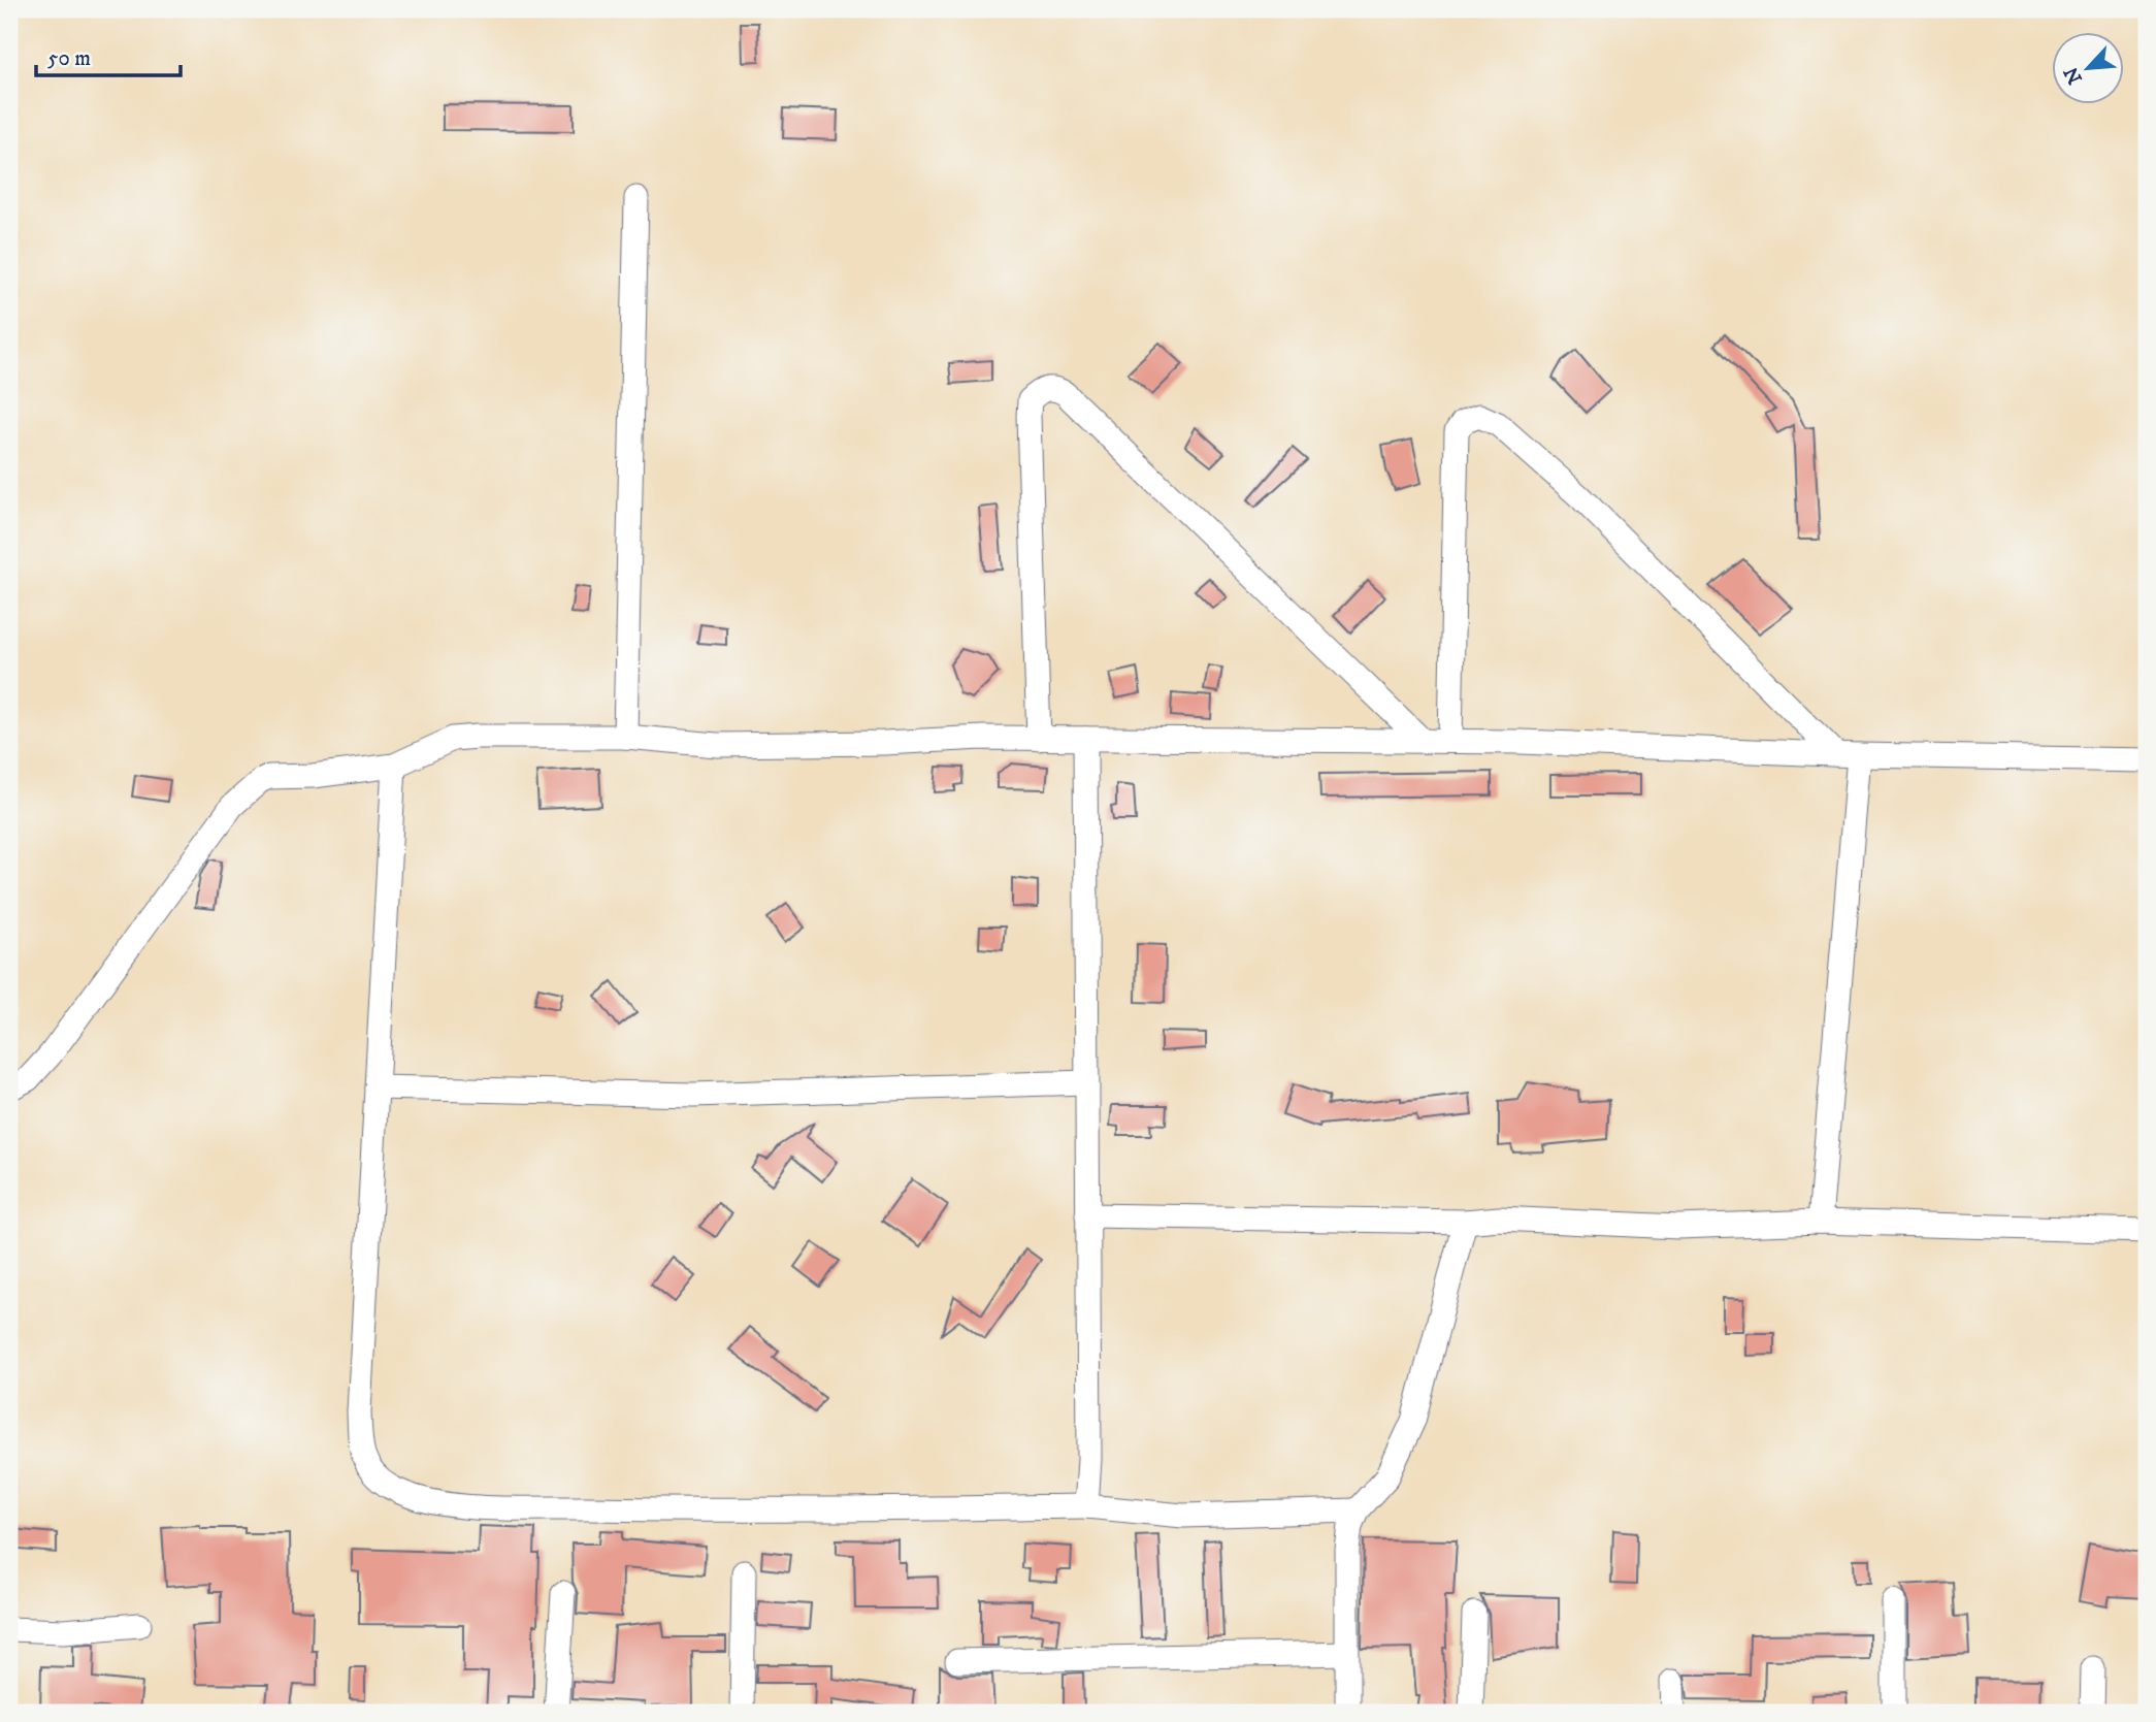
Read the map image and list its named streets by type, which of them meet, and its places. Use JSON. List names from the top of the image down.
{
  "scale_bar": "50 m",
  "north": "bottom left"
}
